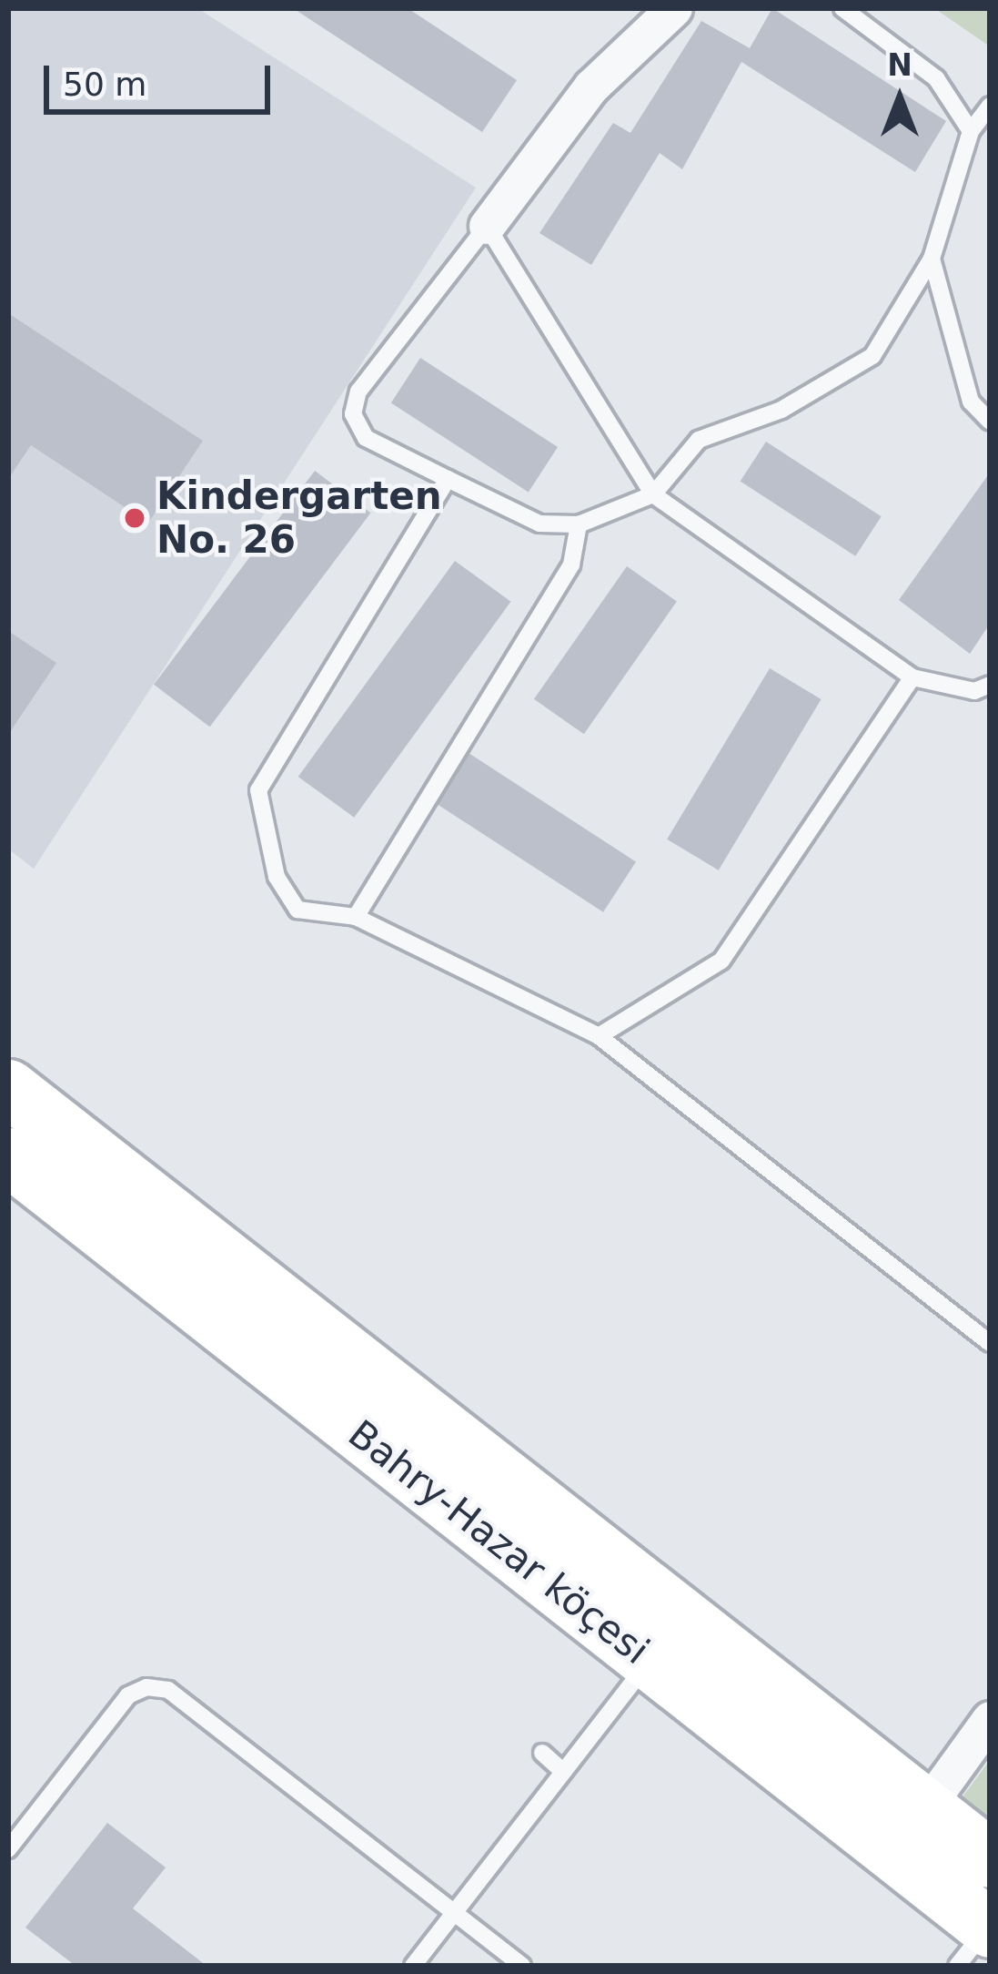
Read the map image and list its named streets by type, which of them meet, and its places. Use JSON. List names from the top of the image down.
{
  "streets": {
    "highway": ["Bahry-Hazar köçesi"]
  },
  "places": ["Kindergarten No. 26"],
  "scale_bar": "50 m",
  "north": "top"
}
